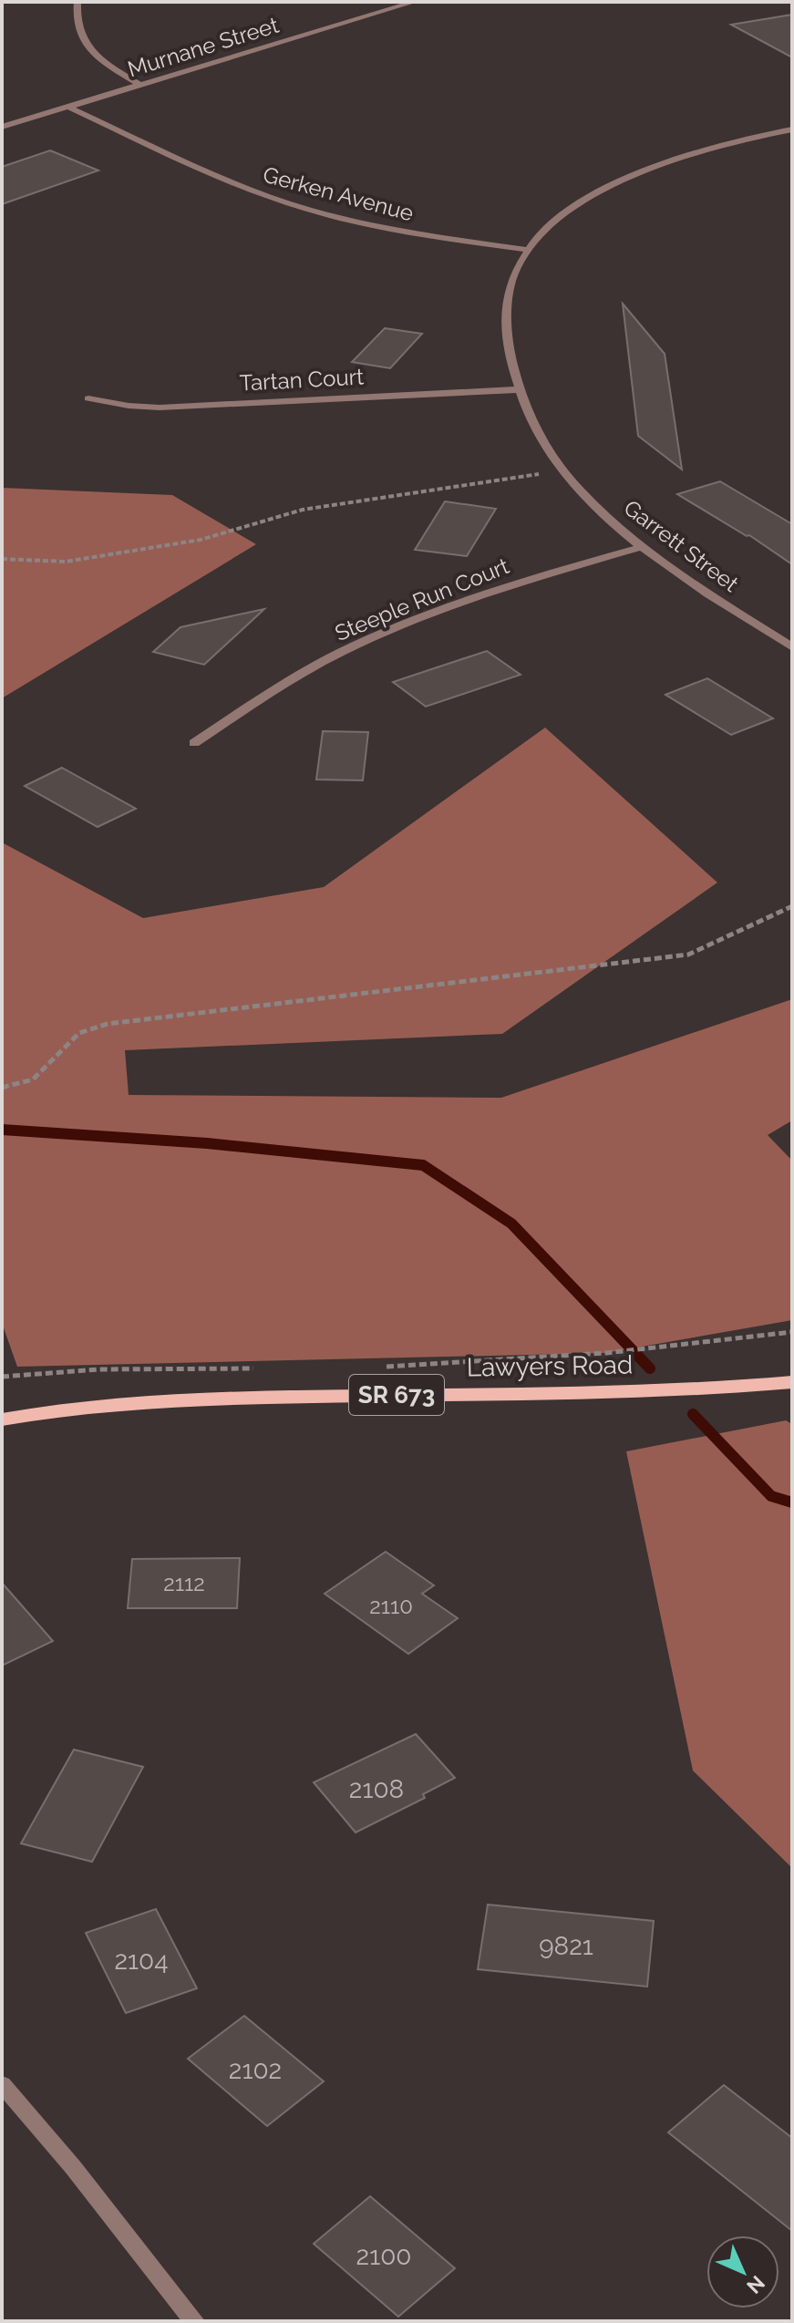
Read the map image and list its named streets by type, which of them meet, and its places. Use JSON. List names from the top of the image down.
{
  "streets": {
    "main road": ["Lawyers Road", "SR 673"],
    "street": [
      "Murnane Street",
      "Gerken Avenue",
      "Tartan Court",
      "Garrett Street",
      "Steeple Run Court"
    ]
  },
  "crossings": [
    ["Murnane Street", "Gerken Avenue"],
    ["Gerken Avenue", "Garrett Street"],
    ["Tartan Court", "Garrett Street"],
    ["Garrett Street", "Steeple Run Court"]
  ],
  "house_numbers": [
    "2112",
    "2110",
    "2108",
    "9821",
    "2104",
    "2102",
    "2100"
  ],
  "north": "bottom right"
}
